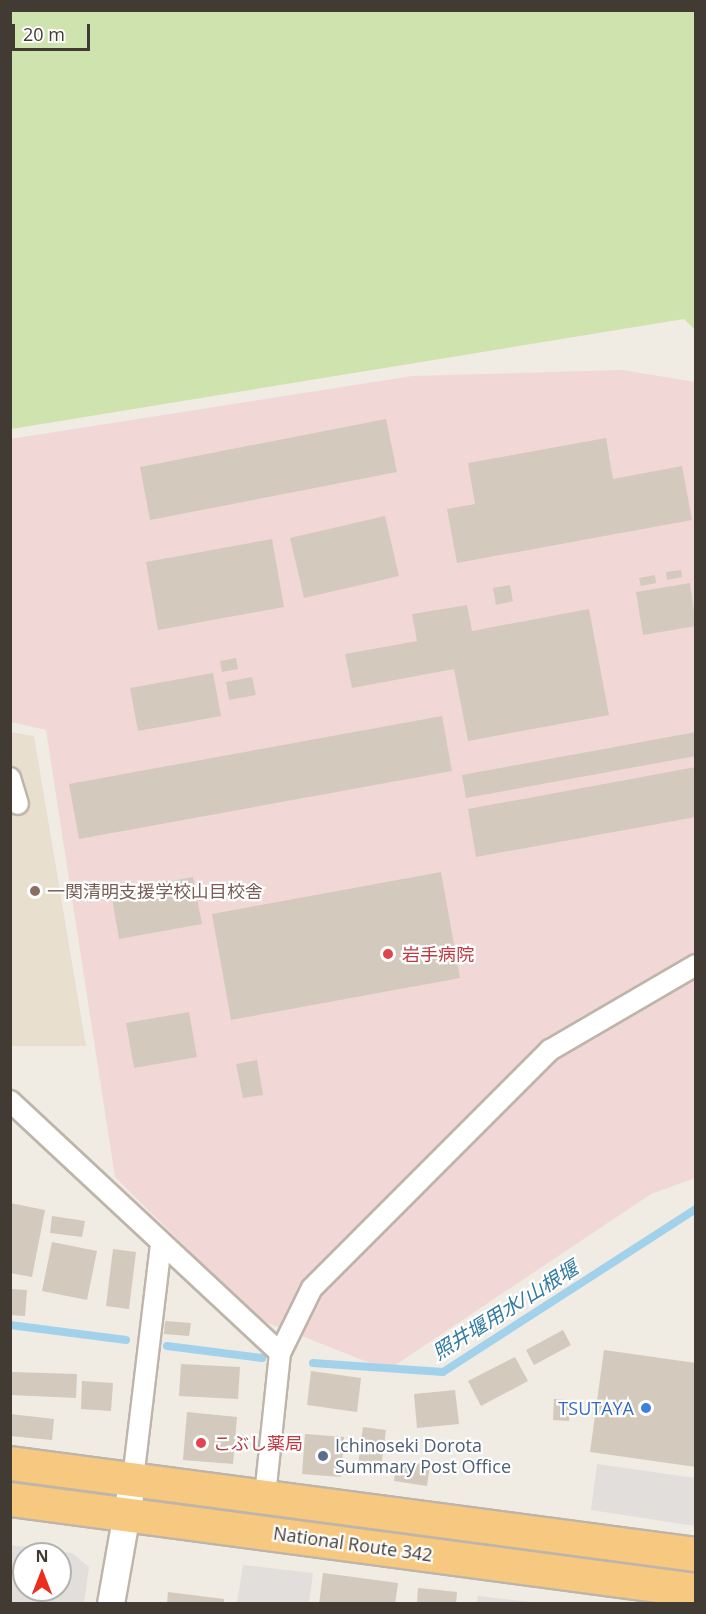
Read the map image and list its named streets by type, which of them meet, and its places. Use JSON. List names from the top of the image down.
{
  "streets": {
    "highway": ["National Route 342"]
  },
  "water": ["照井堰用水/山根堰"],
  "places": [
    "一関清明支援学校山目校舎",
    "岩手病院",
    "TSUTAYA",
    "こぶし薬局",
    "Ichinoseki Dorota Summary Post Office"
  ],
  "scale_bar": "20 m",
  "north": "top"
}
